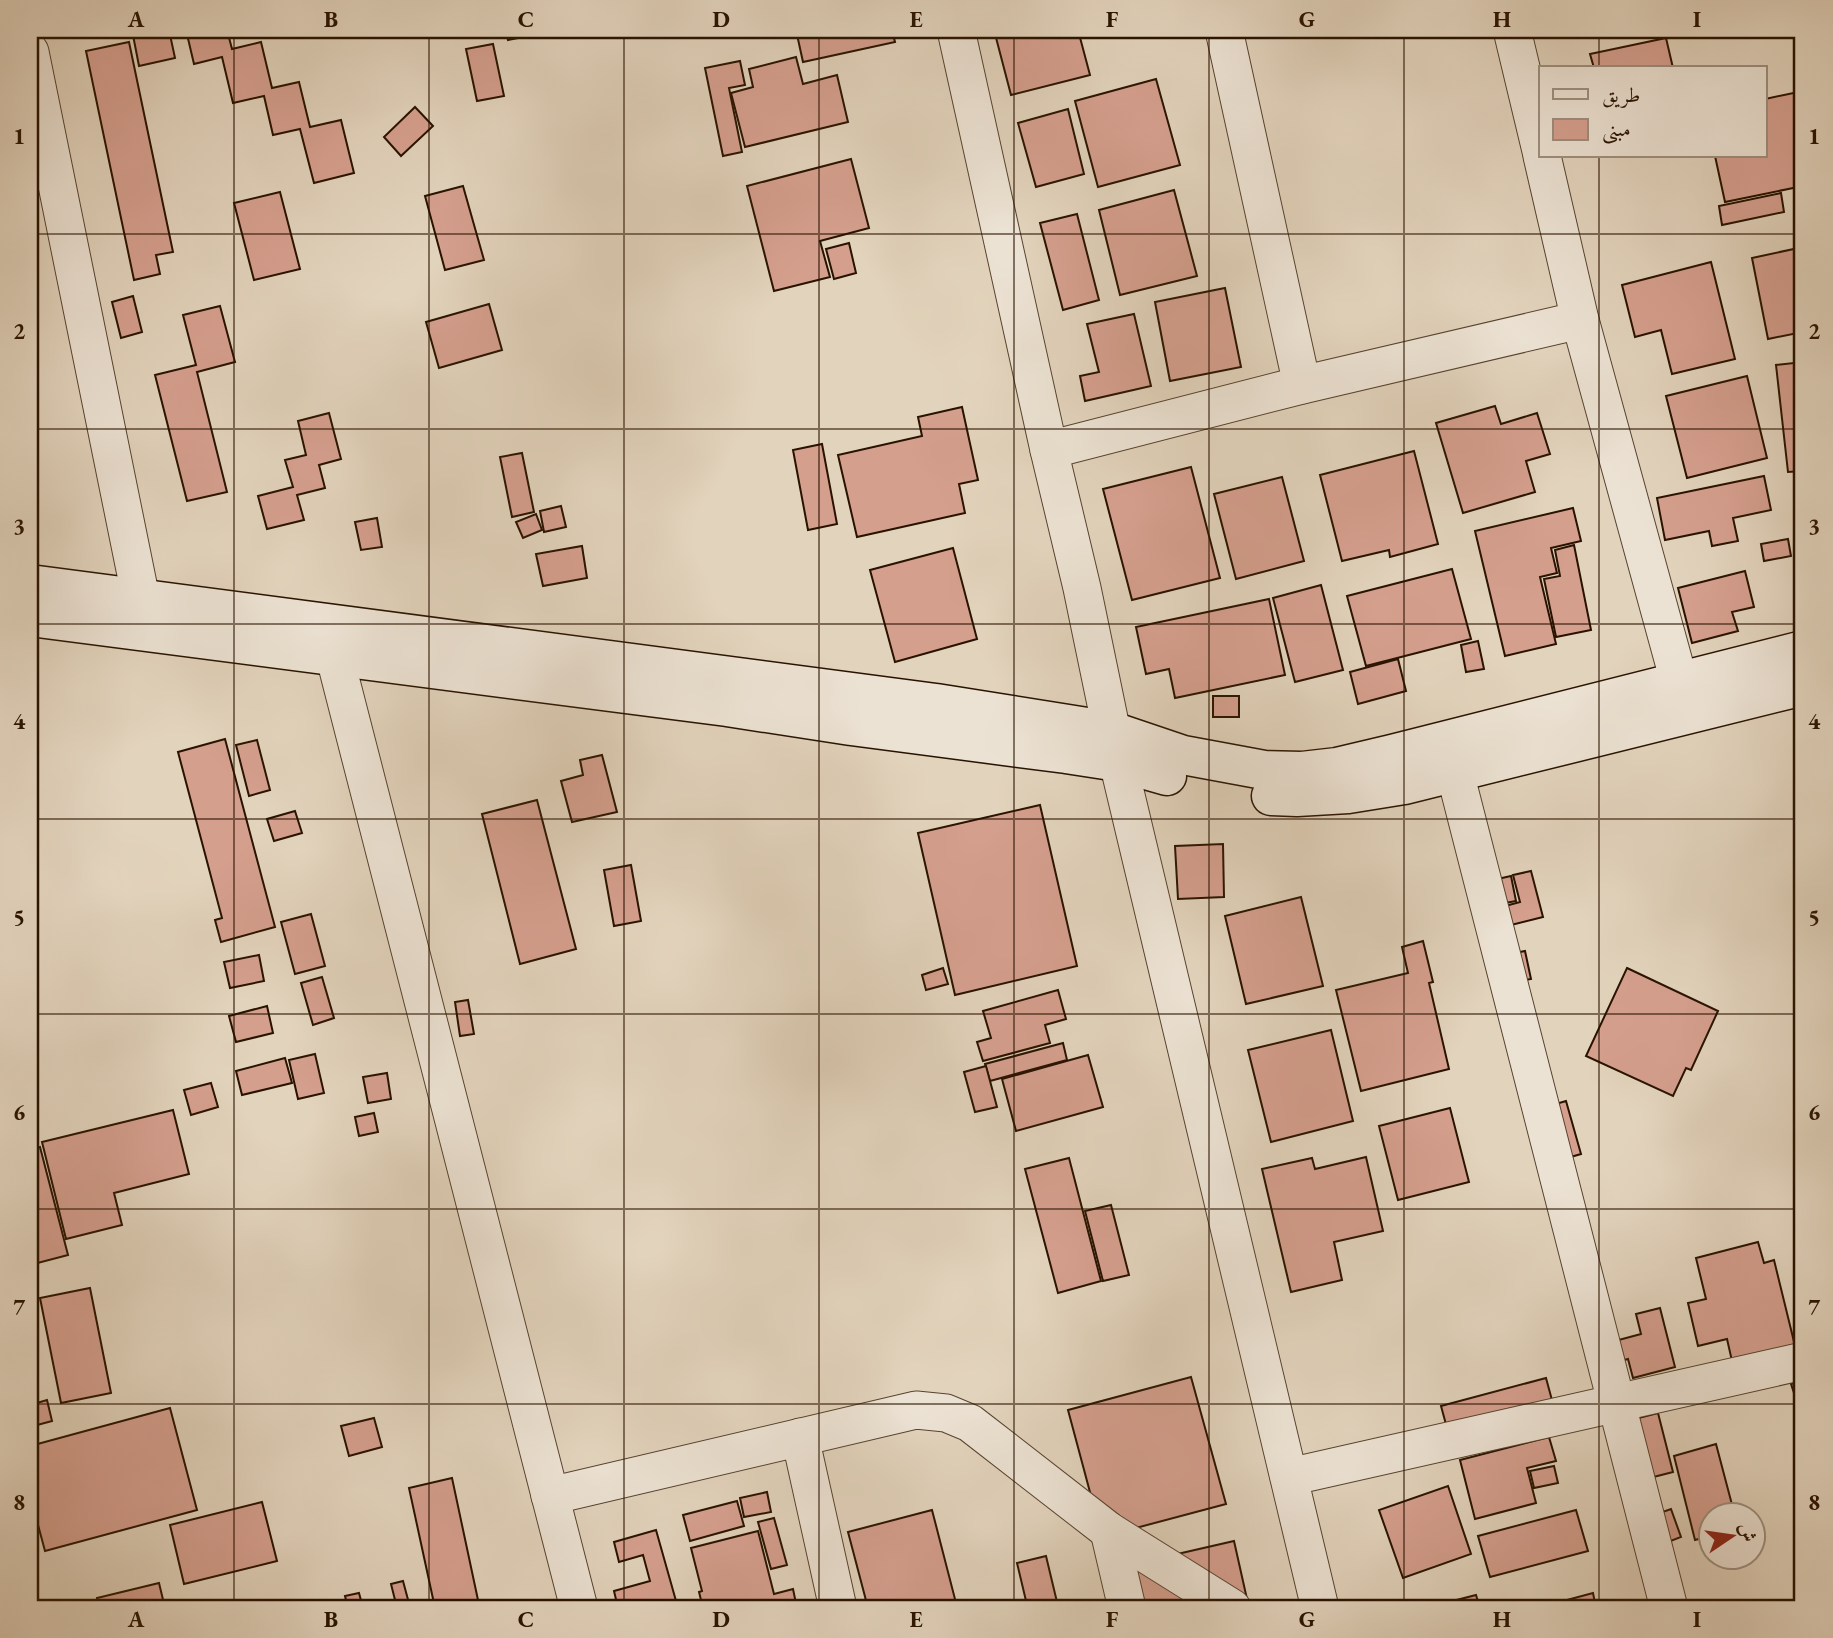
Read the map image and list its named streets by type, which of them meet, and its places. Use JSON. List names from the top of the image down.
{
  "legend": ["طريق", "مبنى"],
  "north": "right",
  "grid": {
    "columns": [
      "A",
      "B",
      "C",
      "D",
      "E",
      "F",
      "G",
      "H",
      "I"
    ],
    "rows": [
      "1",
      "2",
      "3",
      "4",
      "5",
      "6",
      "7",
      "8"
    ]
  }
}
